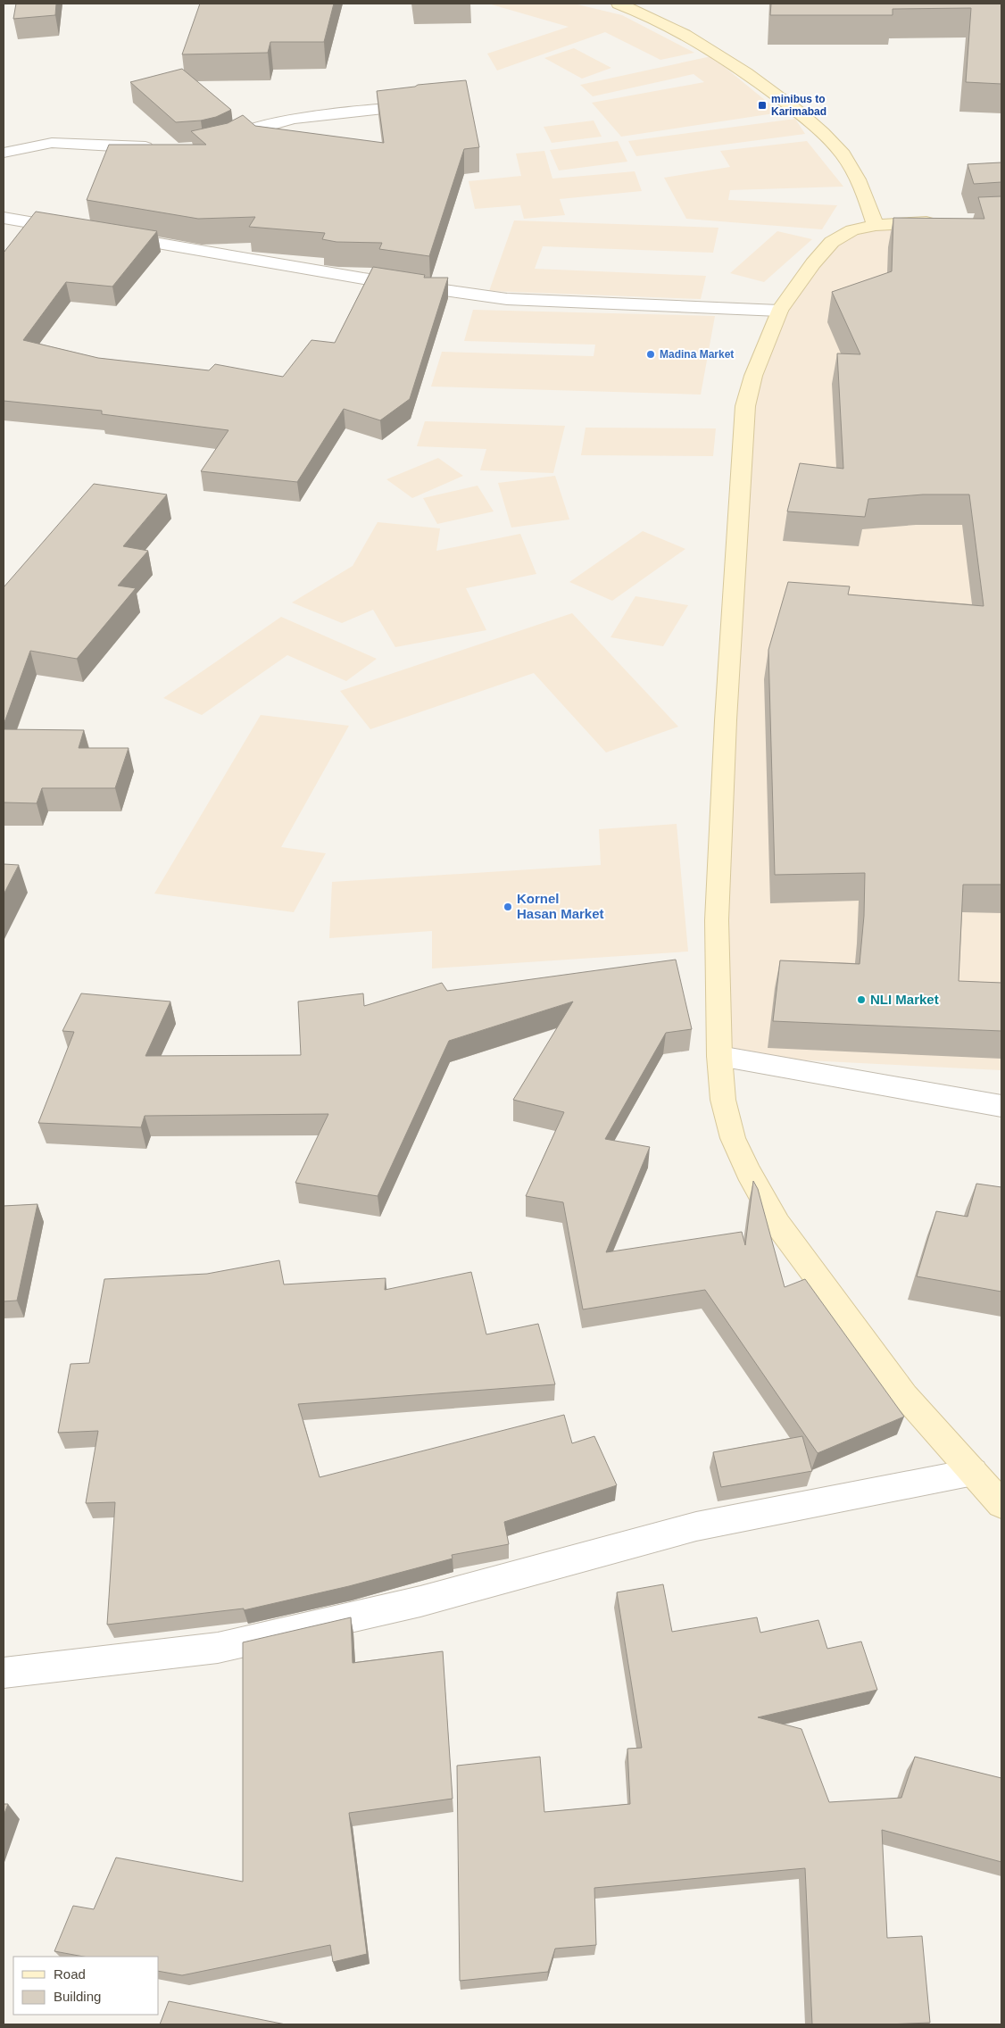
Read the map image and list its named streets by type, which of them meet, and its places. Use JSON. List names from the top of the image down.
{
  "places": {
    "transit": ["minibus to Karimabad"],
    "other": ["Madina Market", "Kornel Hasan Market", "NLI Market"]
  },
  "legend": ["Road", "Building"]
}
